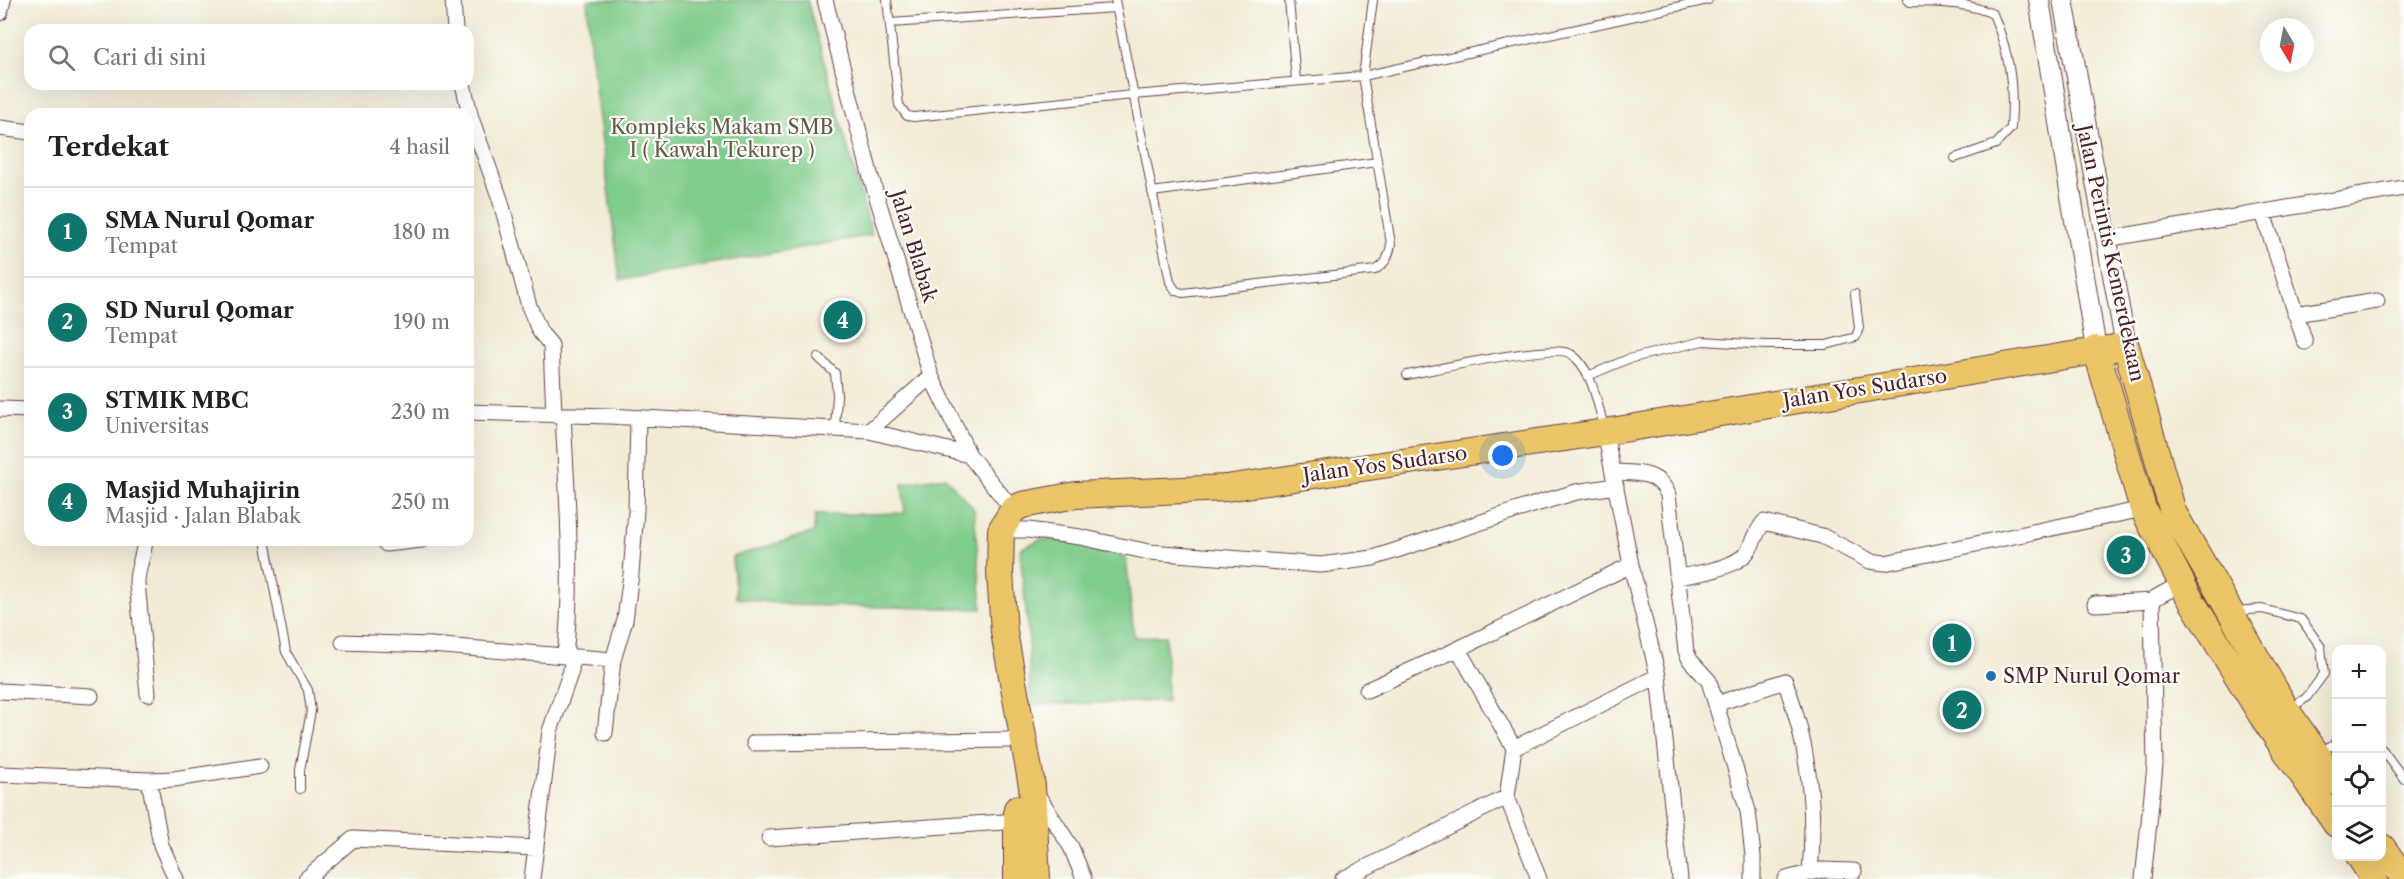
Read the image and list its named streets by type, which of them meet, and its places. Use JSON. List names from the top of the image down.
{
  "streets": {
    "highway": ["Jalan Perintis Kemerdekaan", "Jalan Yos Sudarso"],
    "street": ["Jalan Blabak"]
  },
  "crossings": [
    ["Jalan Blabak", "Jalan Yos Sudarso"],
    ["Jalan Perintis Kemerdekaan", "Jalan Yos Sudarso"]
  ],
  "parks": ["Kompleks Makam SMB I ( Kawah Tekurep )"],
  "places": ["SMP Nurul Qomar"],
  "north": "bottom",
  "page": {
    "search": "Cari di sini",
    "heading": ["Terdekat", "4 hasil"],
    "list": [
      {
        "mark": "1",
        "name": "SMA Nurul Qomar",
        "note": "Tempat",
        "value": "180 m"
      },
      {
        "mark": "2",
        "name": "SD Nurul Qomar",
        "note": "Tempat",
        "value": "190 m"
      },
      {
        "mark": "3",
        "name": "STMIK MBC",
        "note": "Universitas",
        "value": "230 m"
      },
      {
        "mark": "4",
        "name": "Masjid Muhajirin",
        "note": "Masjid · Jalan Blabak",
        "value": "250 m"
      }
    ],
    "pins": [
      "4",
      "3",
      "1",
      "2"
    ],
    "map_buttons": ["+", "−"]
  }
}
